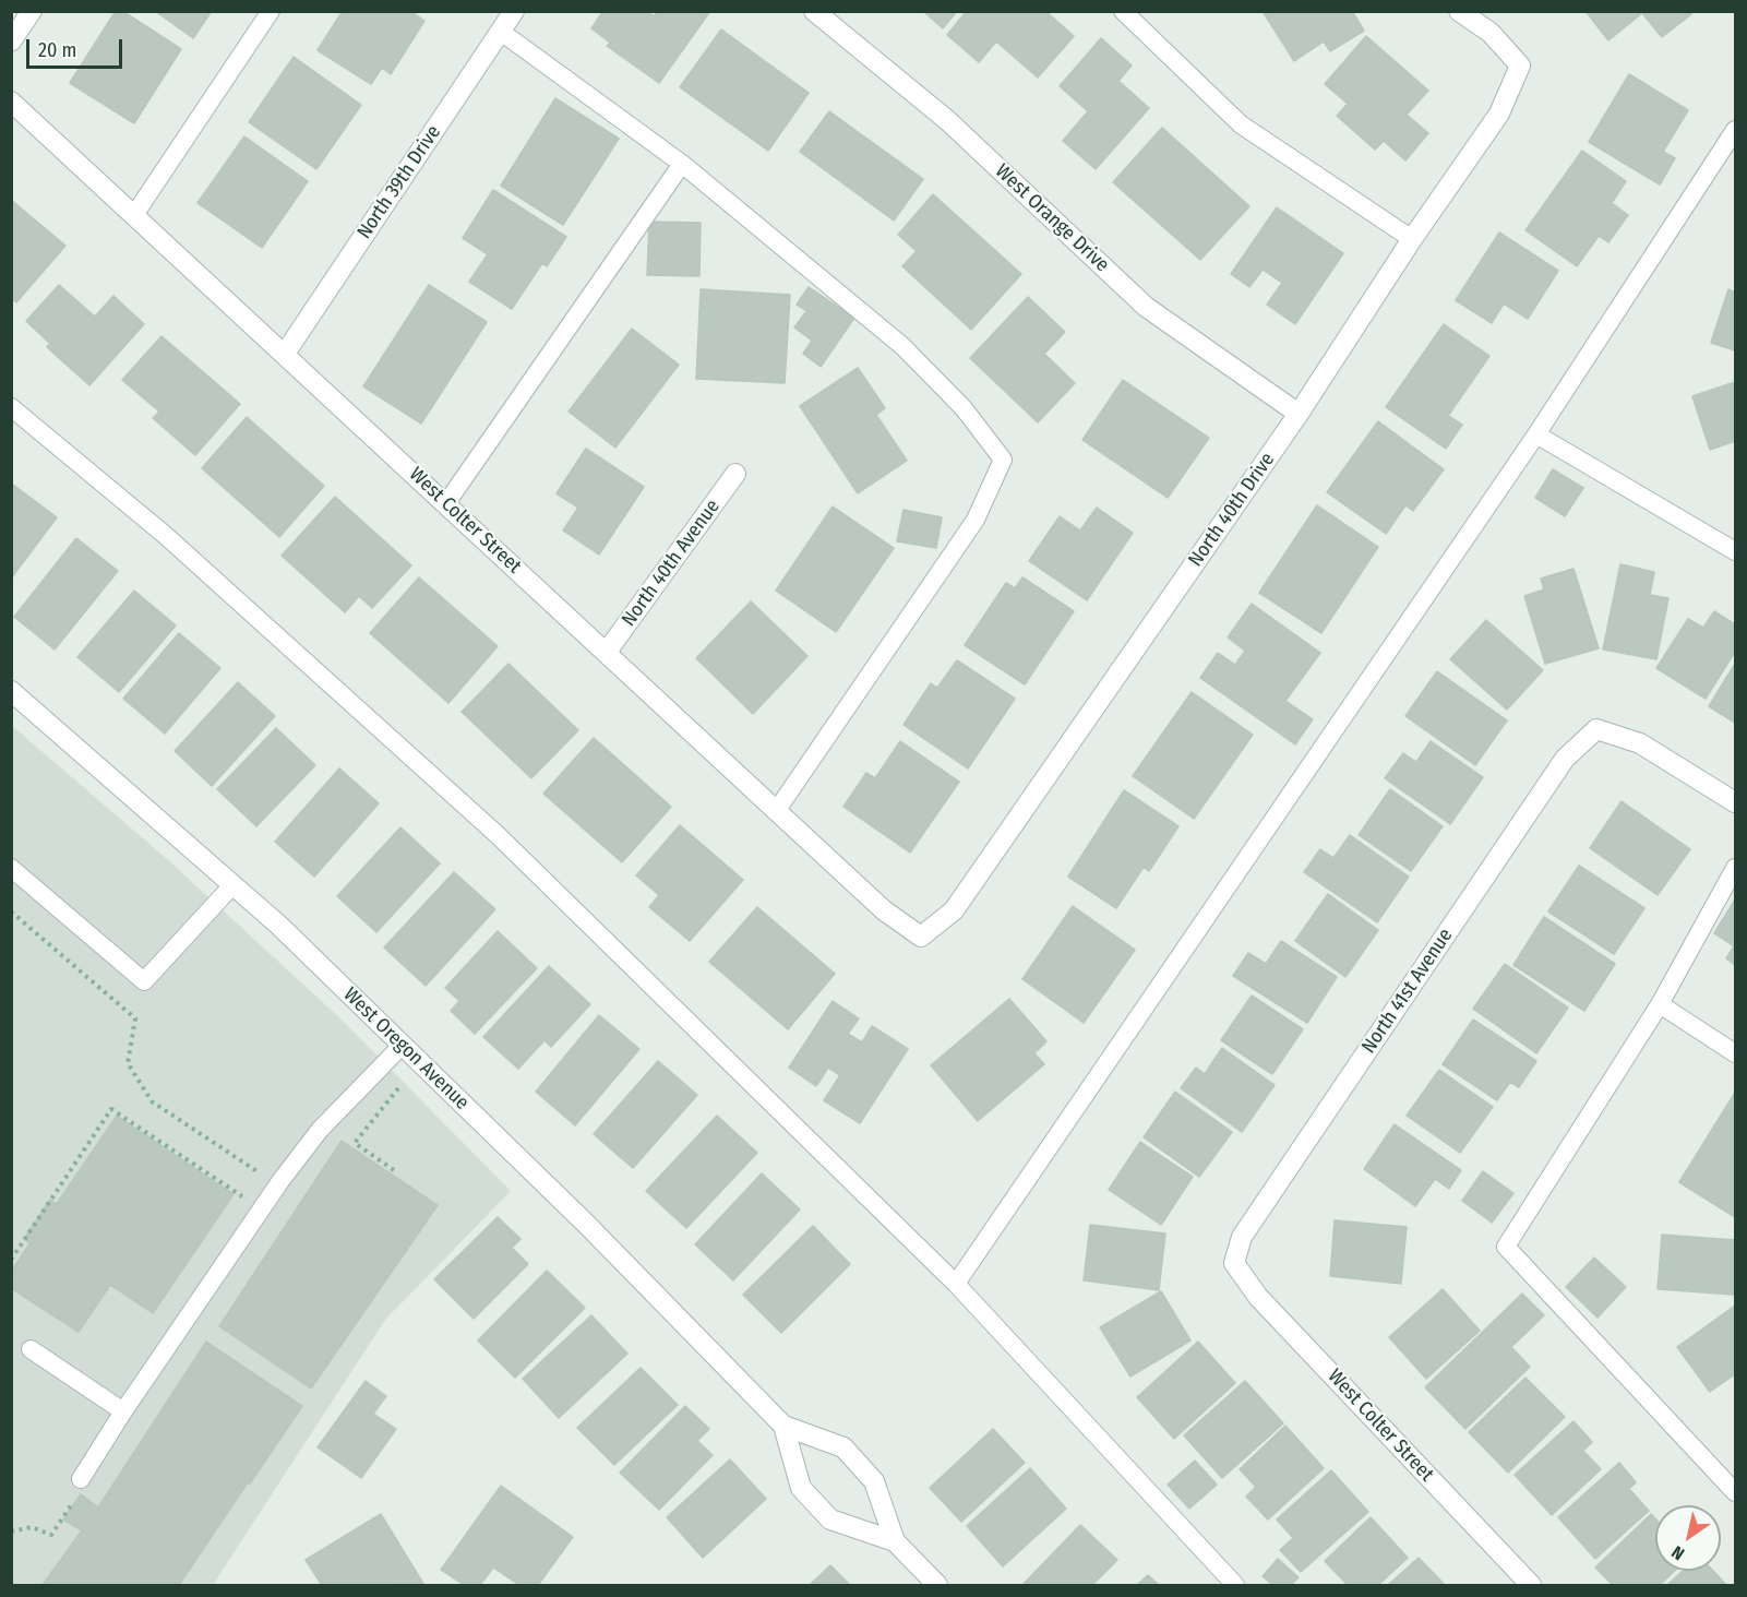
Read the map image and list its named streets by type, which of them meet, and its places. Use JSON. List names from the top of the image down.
{
  "streets": {
    "street": [
      "North 39th Drive",
      "West Orange Drive",
      "North 40th Drive",
      "West Colter Street",
      "North 40th Avenue",
      "North 41st Avenue",
      "West Oregon Avenue"
    ]
  },
  "crossings": [
    ["North 39th Drive", "West Colter Street"],
    ["West Orange Drive", "North 40th Drive"],
    ["North 40th Drive", "West Colter Street"],
    ["West Colter Street", "North 40th Avenue"],
    ["West Colter Street", "North 41st Avenue"]
  ],
  "scale_bar": "20 m",
  "north": "bottom left"
}
